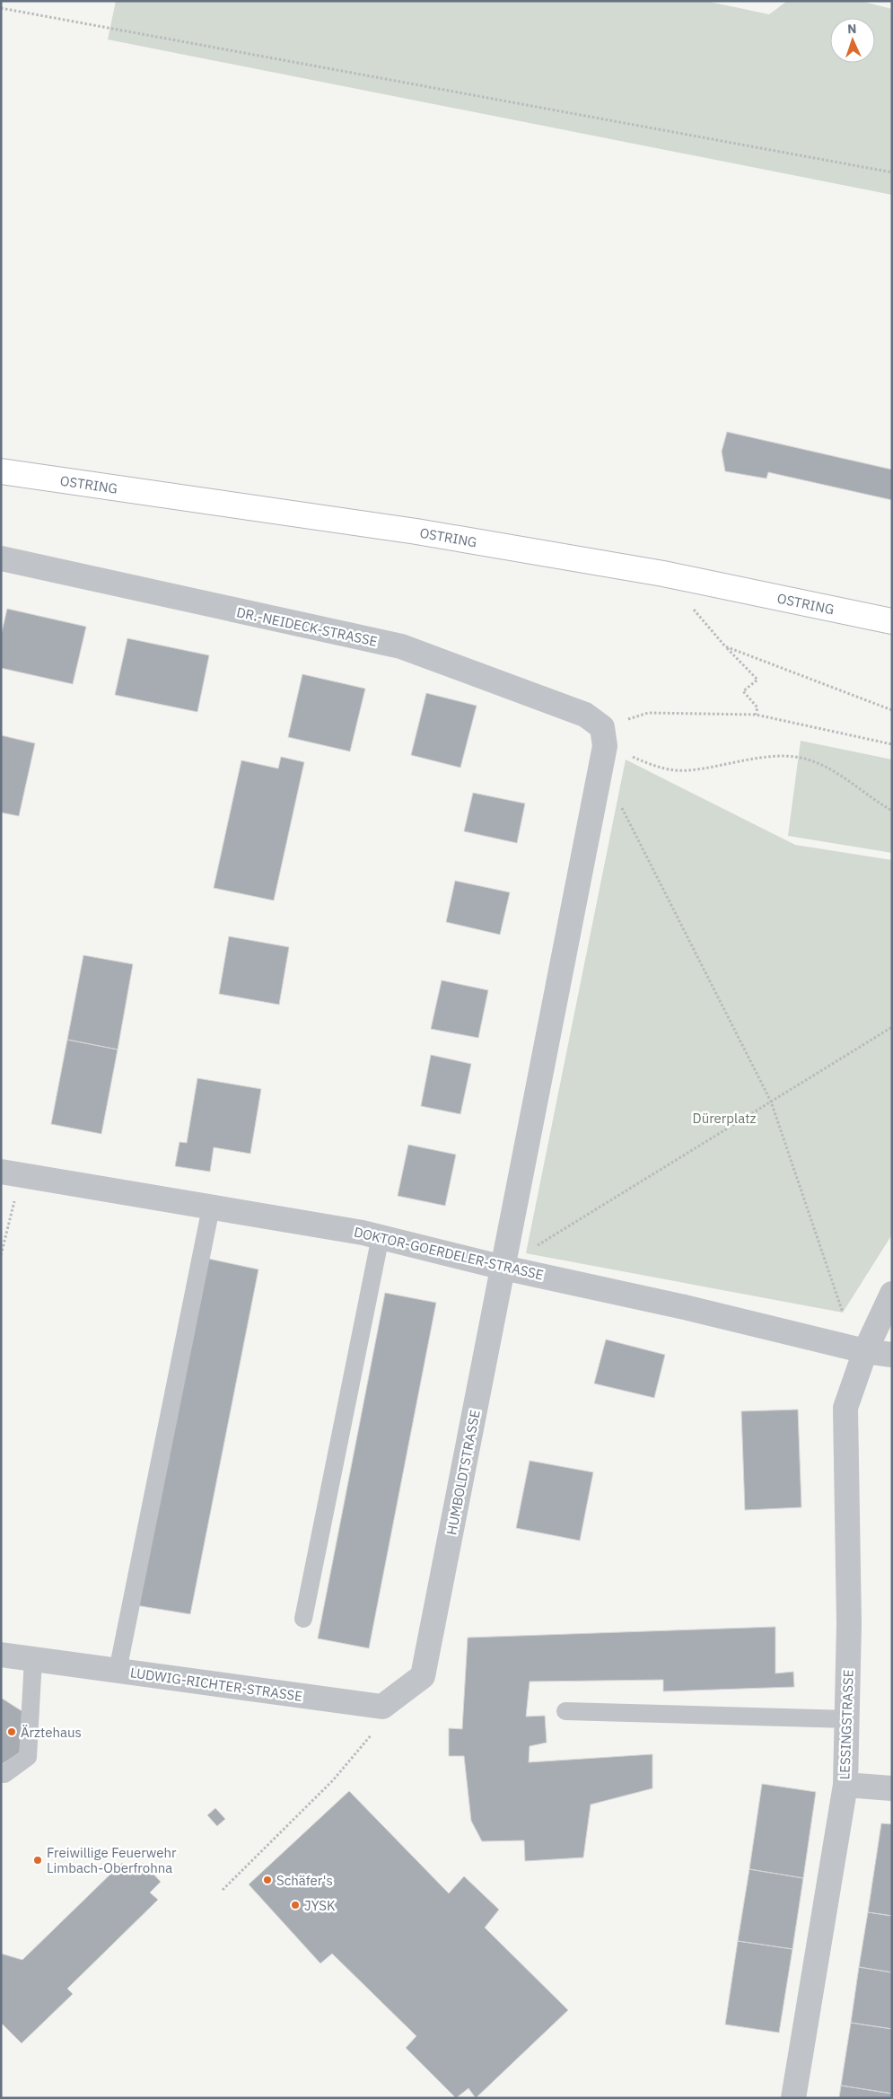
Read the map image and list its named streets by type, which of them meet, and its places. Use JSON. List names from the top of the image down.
{
  "streets": {
    "main road": ["OSTRING"],
    "street": [
      "DR.-NEIDECK-STRASSE",
      "DOKTOR-GOERDELER-STRASSE",
      "HUMBOLDTSTRASSE",
      "LUDWIG-RICHTER-STRASSE",
      "LESSINGSTRASSE"
    ]
  },
  "crossings": [
    ["DOKTOR-GOERDELER-STRASSE", "HUMBOLDTSTRASSE"],
    ["DOKTOR-GOERDELER-STRASSE", "LESSINGSTRASSE"],
    ["HUMBOLDTSTRASSE", "LUDWIG-RICHTER-STRASSE"]
  ],
  "parks": ["Dürerplatz"],
  "places": [
    "Ärztehaus",
    "Freiwillige Feuerwehr Limbach-Oberfrohna",
    "Schäfer's",
    "JYSK"
  ],
  "north": "top"
}
